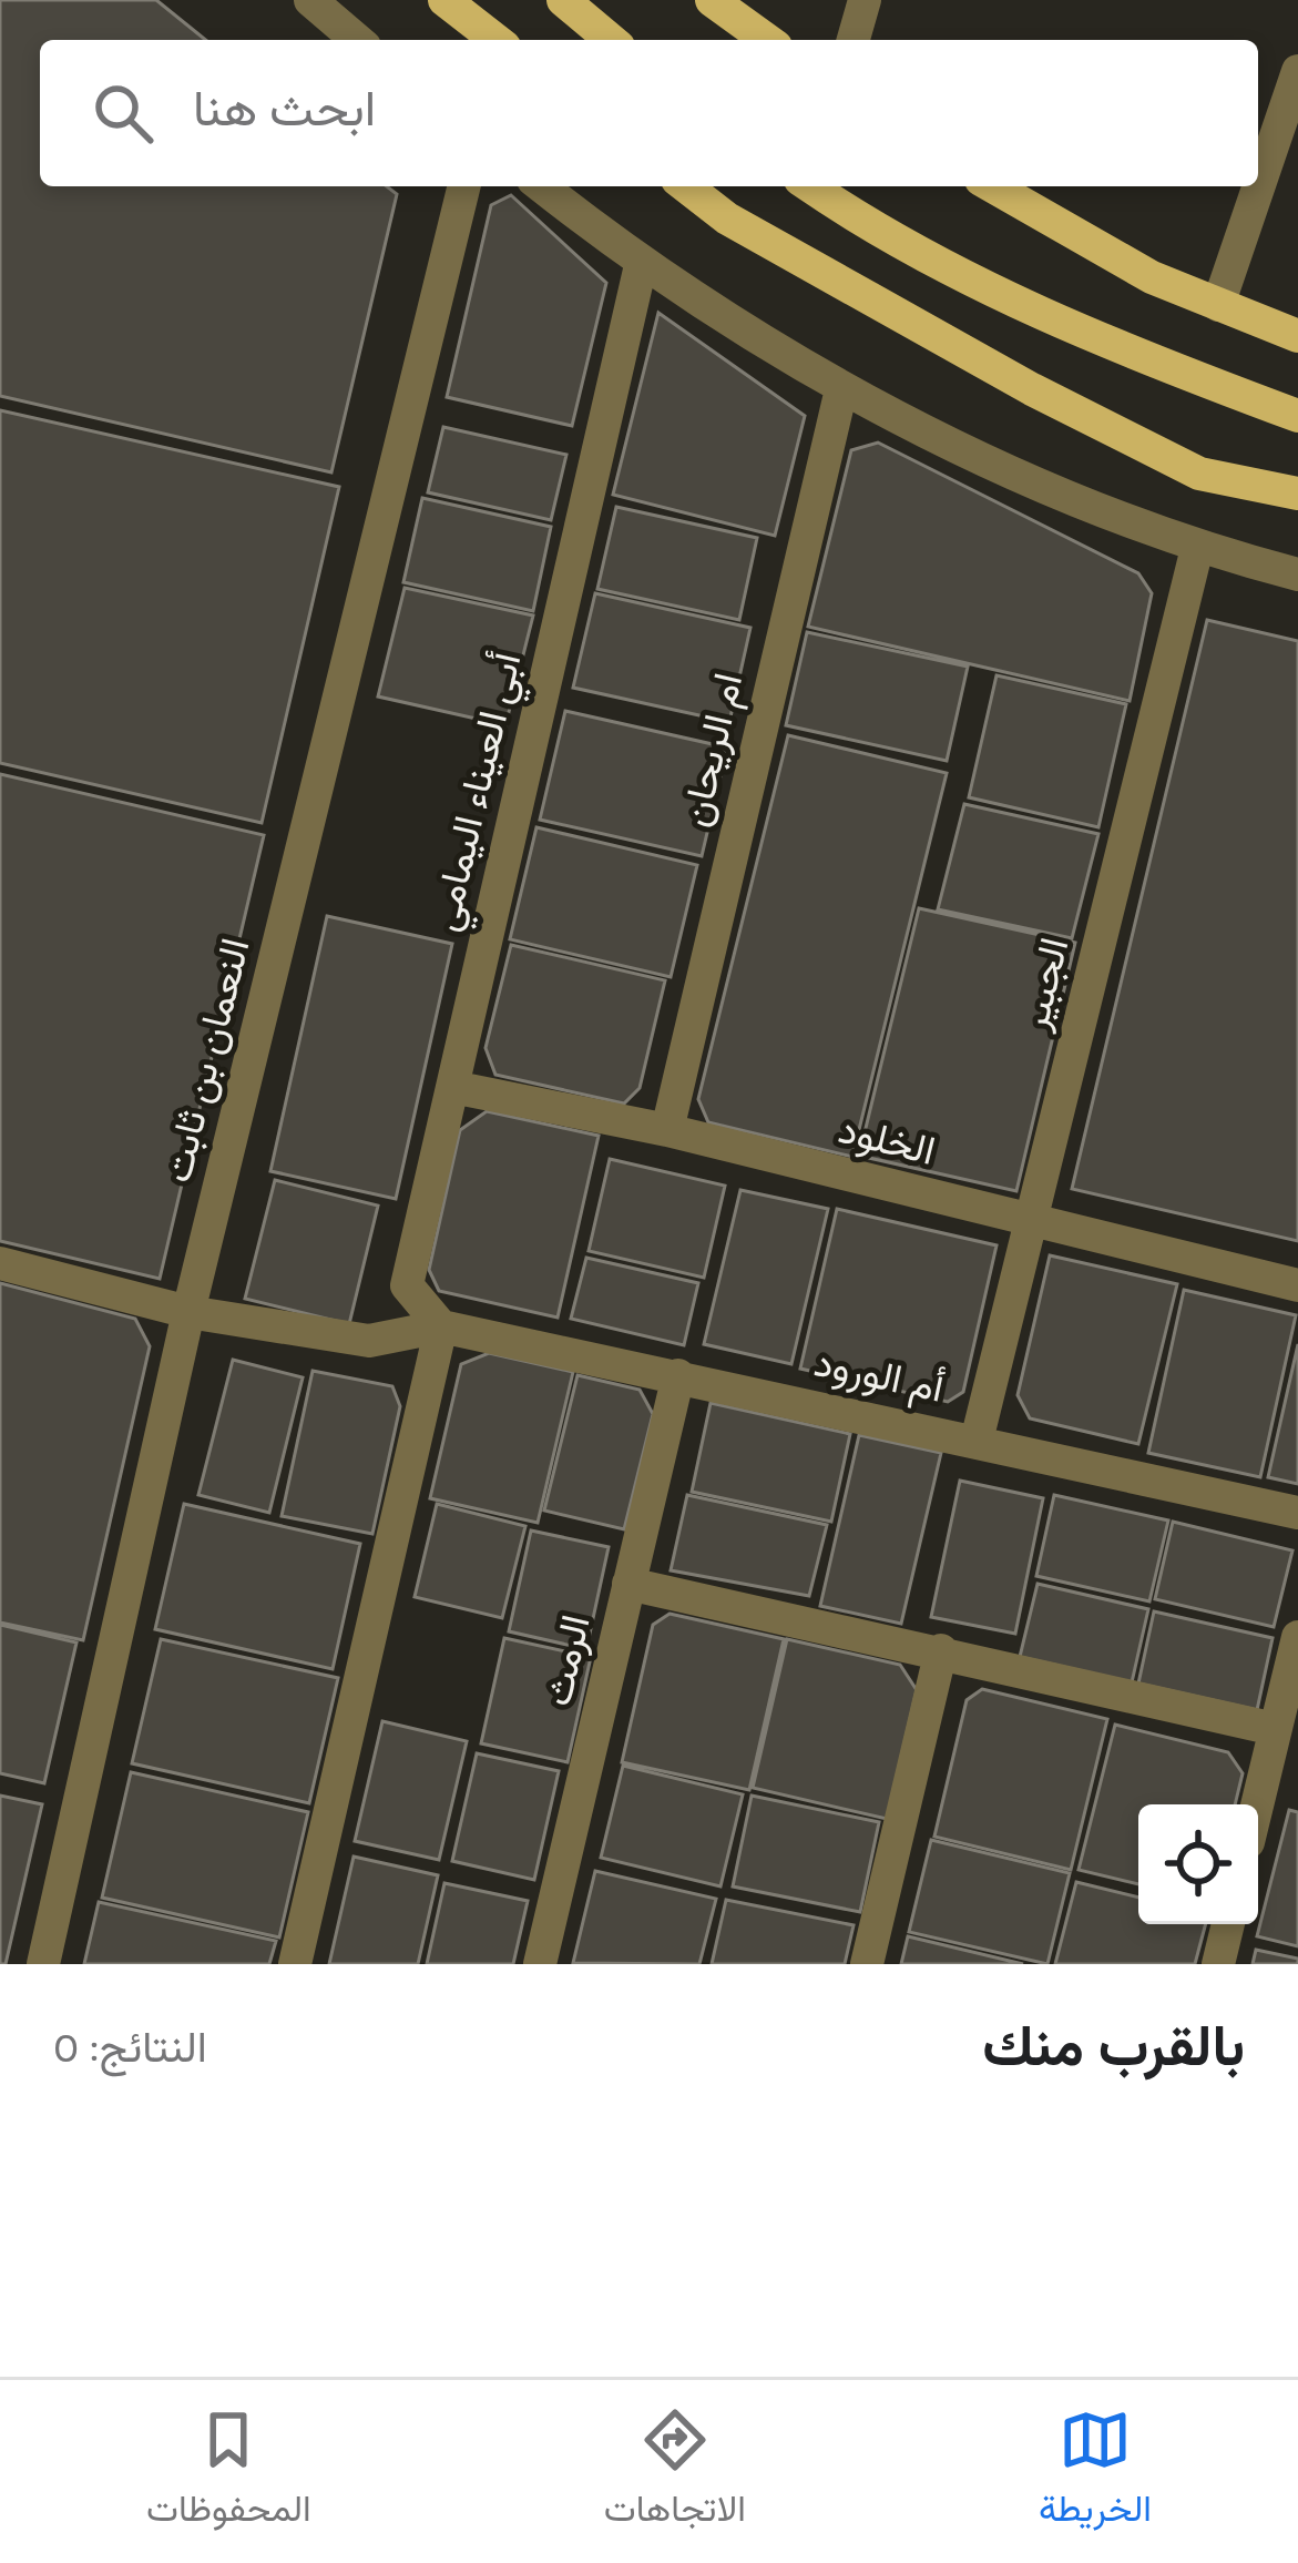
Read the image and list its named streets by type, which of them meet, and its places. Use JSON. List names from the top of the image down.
{
  "streets": {
    "street": [
      "ام الريحان",
      "أبي العيناء اليمامي",
      "الجبير",
      "النعمان بن ثابت",
      "الخلود",
      "أم الورود",
      "الرمث"
    ]
  },
  "crossings": [
    ["ام الريحان", "الخلود"],
    ["أبي العيناء اليمامي", "الخلود"],
    ["أبي العيناء اليمامي", "أم الورود"],
    ["الجبير", "الخلود"],
    ["الجبير", "أم الورود"],
    ["أم الورود", "الرمث"]
  ],
  "page": {
    "search": "ابحث هنا",
    "heading": ["بالقرب منك", "النتائج: 0"],
    "nav": ["الخريطة", "الاتجاهات", "المحفوظات"]
  }
}
